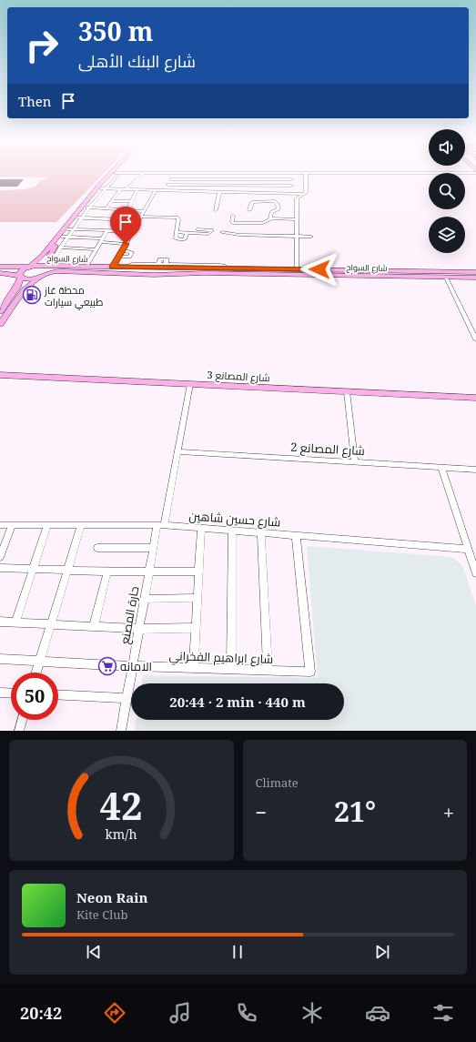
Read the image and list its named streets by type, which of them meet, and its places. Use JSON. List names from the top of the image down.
{
  "streets": {
    "main road": ["شارع السواح", "شارع المصانع 3"],
    "street": [
      "شارع المصانع 2",
      "شارع حسين شاهين",
      "حارة المصنع",
      "شارع ابراهيم الفخراني"
    ]
  },
  "crossings": [
    ["شارع المصانع 3", "حارة المصنع"],
    ["شارع المصانع 2", "حارة المصنع"],
    ["شارع حسين شاهين", "حارة المصنع"],
    ["شارع حسين شاهين", "شارع ابراهيم الفخراني"],
    ["حارة المصنع", "شارع ابراهيم الفخراني"]
  ],
  "places": {
    "fuel station": ["محطة غاز طبيعي سيارات"],
    "supermarket": ["الامانه"]
  },
  "page": {
    "turn": ["350 m", "شارع البنك الأهلى"],
    "then": "Then",
    "limit": "50",
    "trip": "20:44 · 2 min · 440 m",
    "tile": "Climate",
    "heat": ["−", "21°", "+"],
    "song": ["Neon Rain", "Kite Club"],
    "tabs": "20:42",
    "gauge": ["42", "km/h"]
  }
}
